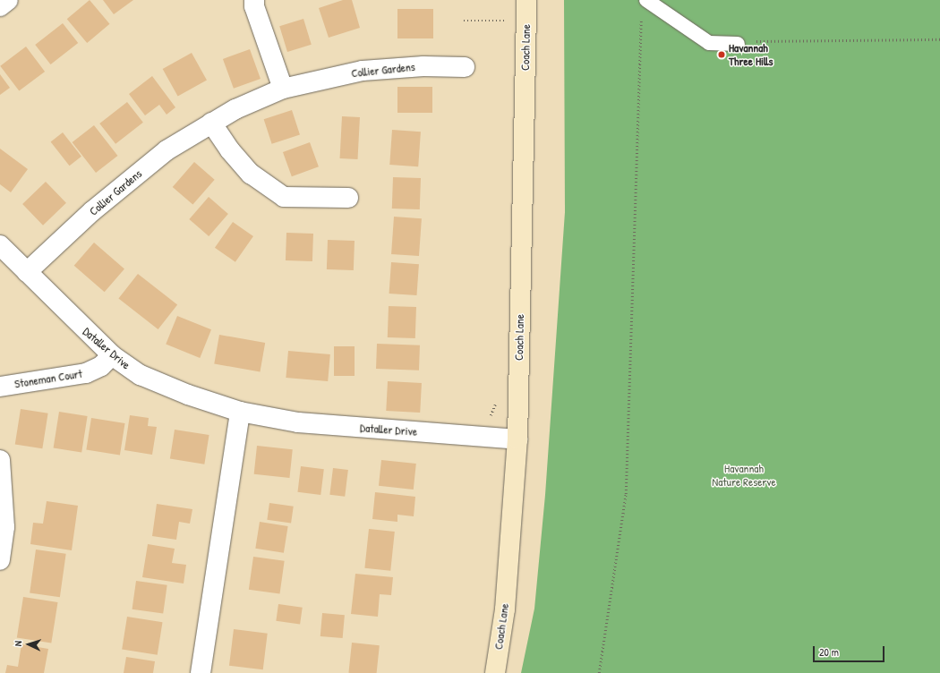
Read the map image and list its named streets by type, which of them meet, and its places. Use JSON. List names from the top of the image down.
{
  "streets": {
    "street": [
      "Coach Lane",
      "Collier Gardens",
      "Dataller Drive",
      "Stoneman Court"
    ]
  },
  "crossings": [
    ["Coach Lane", "Dataller Drive"],
    ["Collier Gardens", "Dataller Drive"],
    ["Dataller Drive", "Stoneman Court"]
  ],
  "parks": ["Havannah Nature Reserve"],
  "places": ["Havannah Three Hills"],
  "scale_bar": "20 m",
  "north": "left"
}
